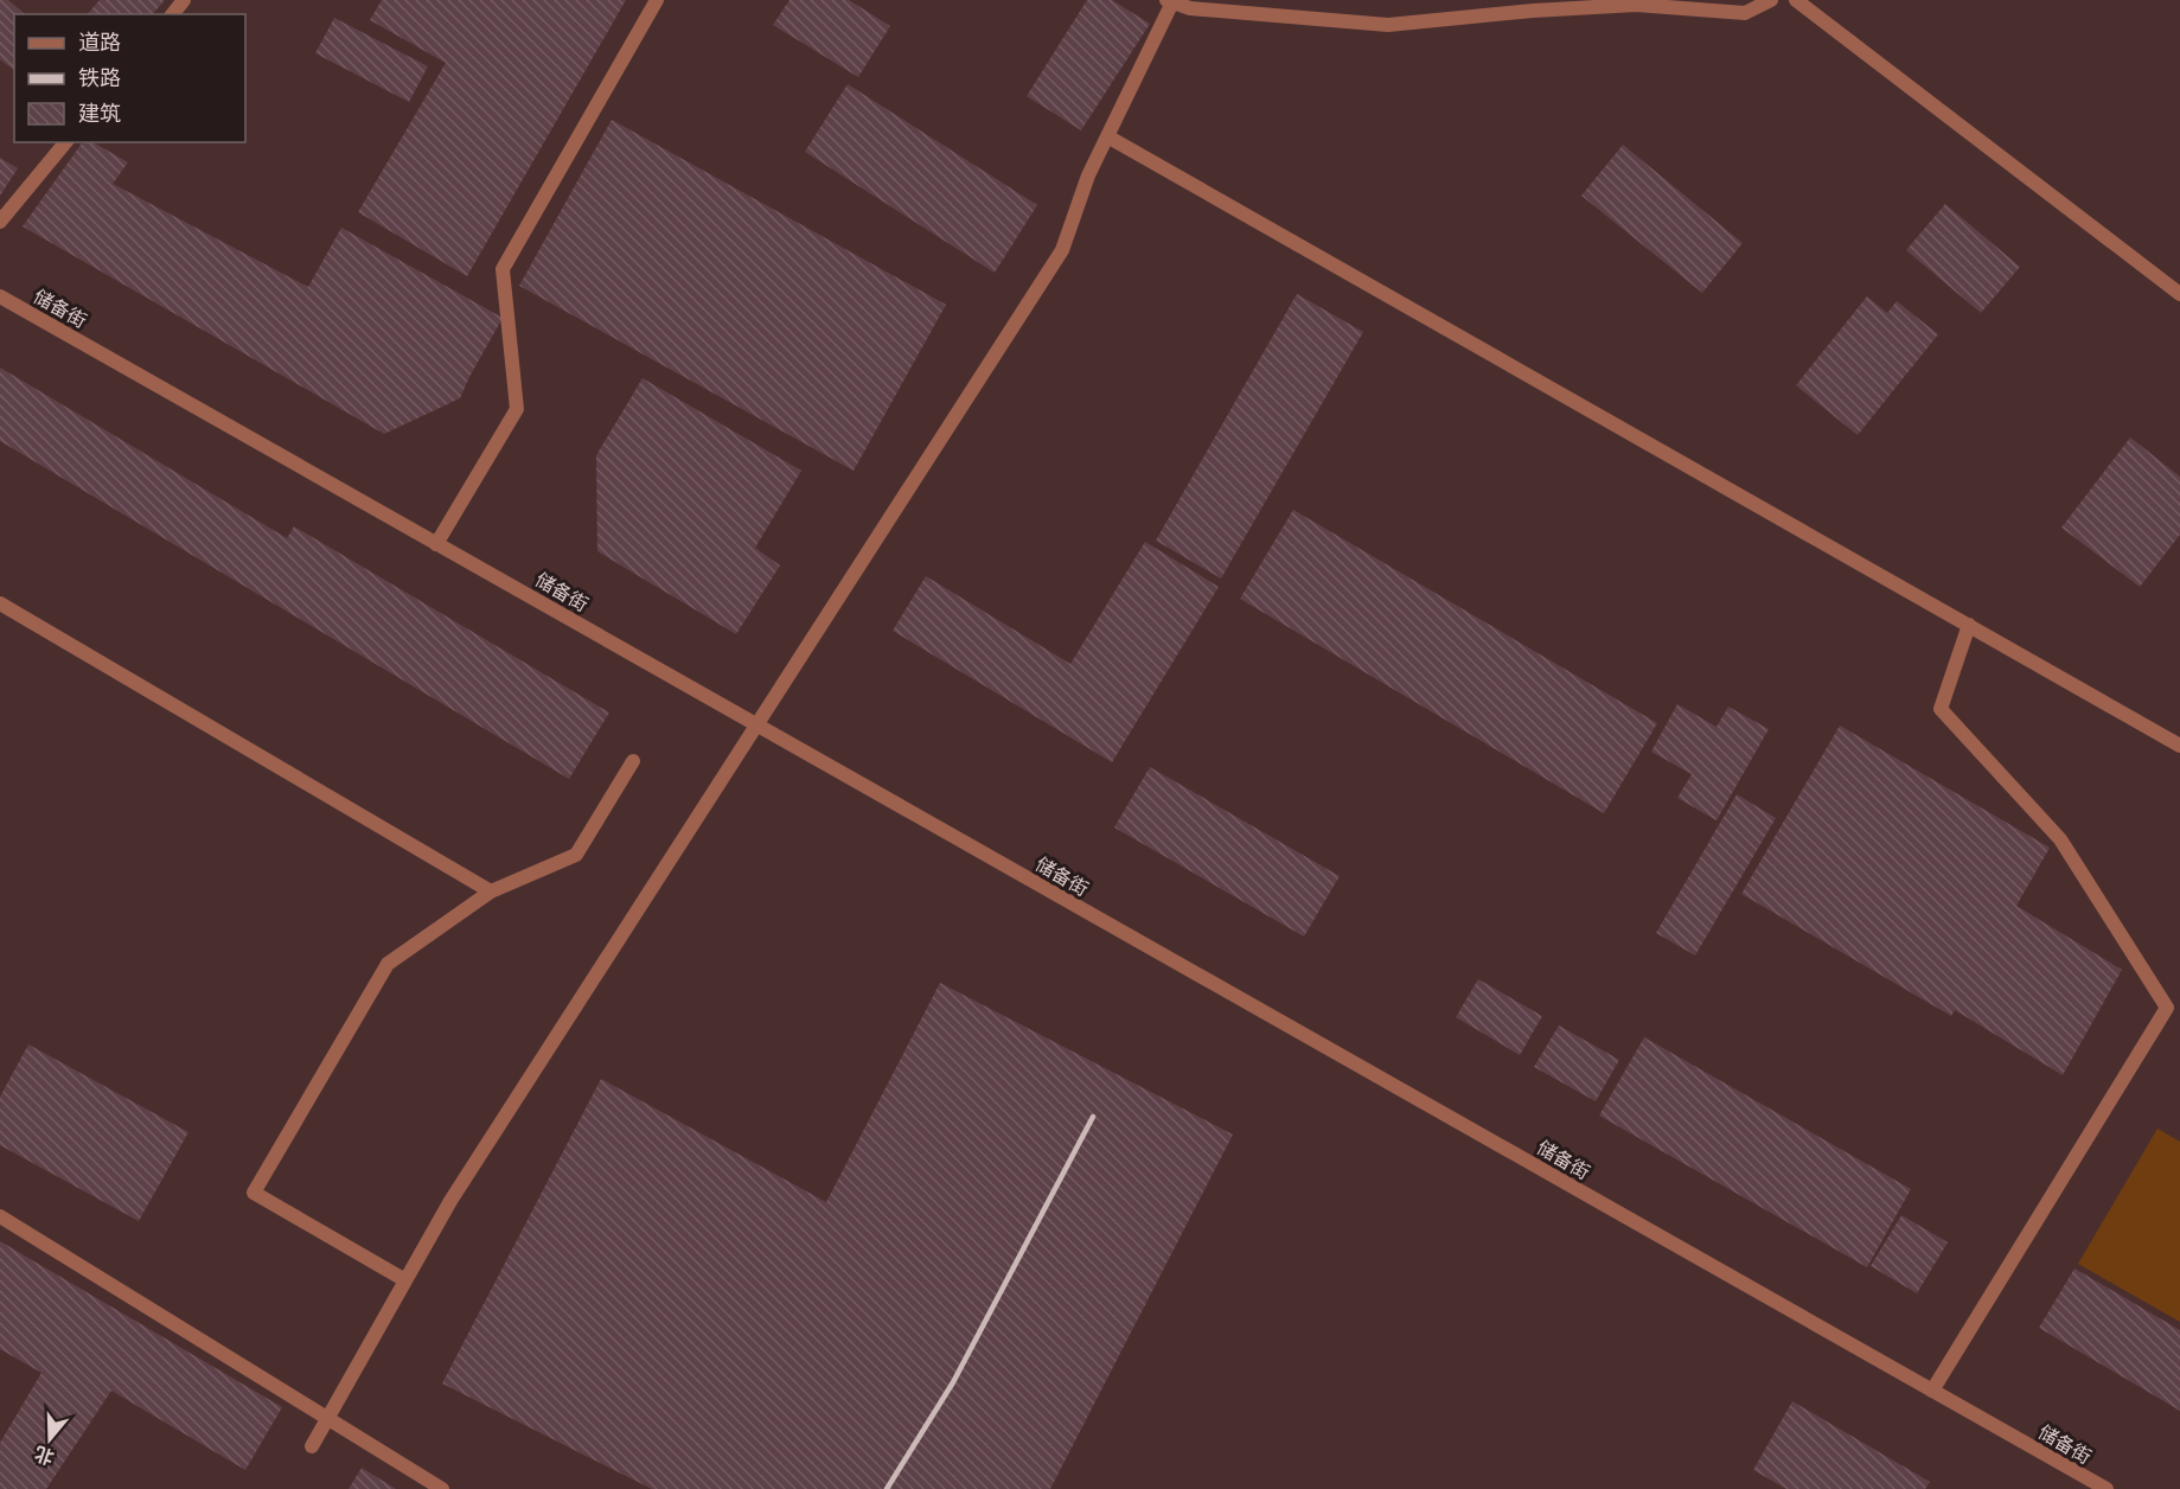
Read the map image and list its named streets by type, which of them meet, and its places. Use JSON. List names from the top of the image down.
{
  "streets": {
    "street": ["储备街"]
  },
  "legend": ["道路", "铁路", "建筑"],
  "north": "bottom"
}
